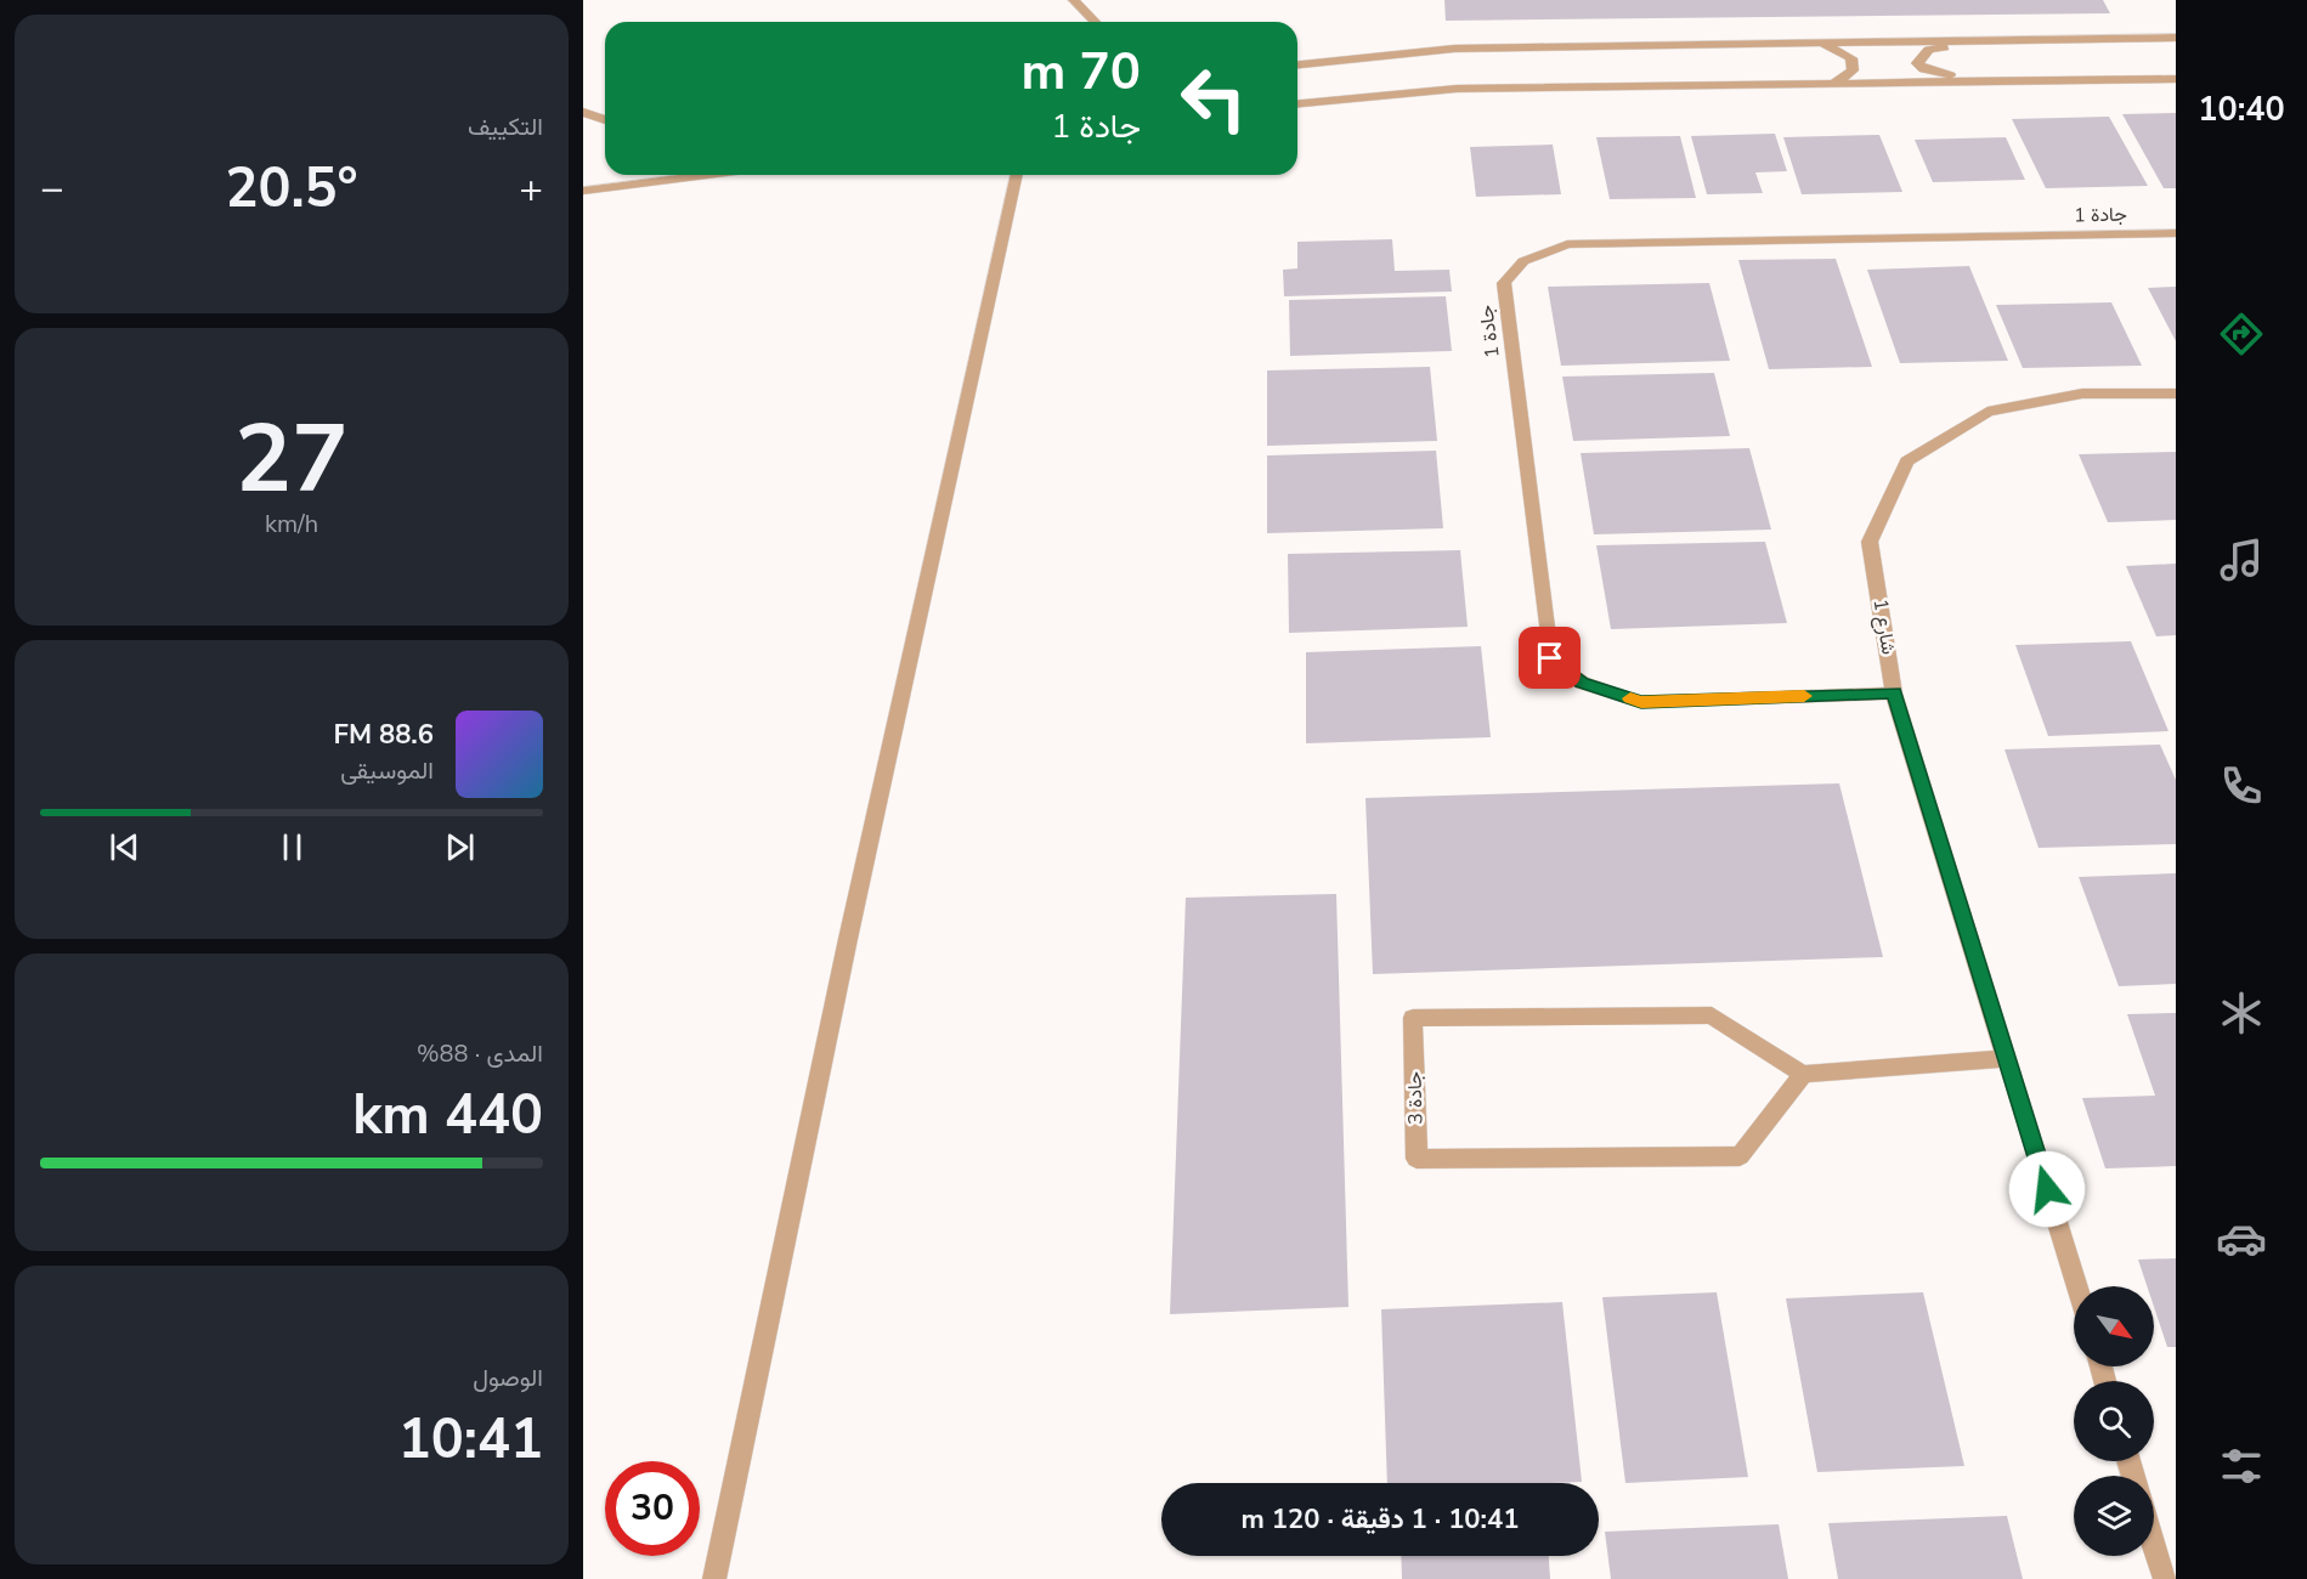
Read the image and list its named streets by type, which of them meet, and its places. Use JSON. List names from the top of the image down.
{
  "streets": {
    "street": ["جادة 1", "شارع 1", "جادة 3"]
  },
  "crossings": [
    ["جادة 1", "شارع 1"]
  ],
  "north": "bottom right",
  "page": {
    "tabs": "10:40",
    "tile": [
      "التكييف",
      ["27", "km/h"],
      ["المدى · 88%", "440 km"],
      ["الوصول", "10:41"]
    ],
    "turn": ["70 m", "جادة 1"],
    "heat": ["−", "20.5°", "+"],
    "song": ["88.6 FM", "الموسيقى"],
    "limit": "30",
    "trip": "10:41 · 1 دقيقة · 120 m"
  }
}
